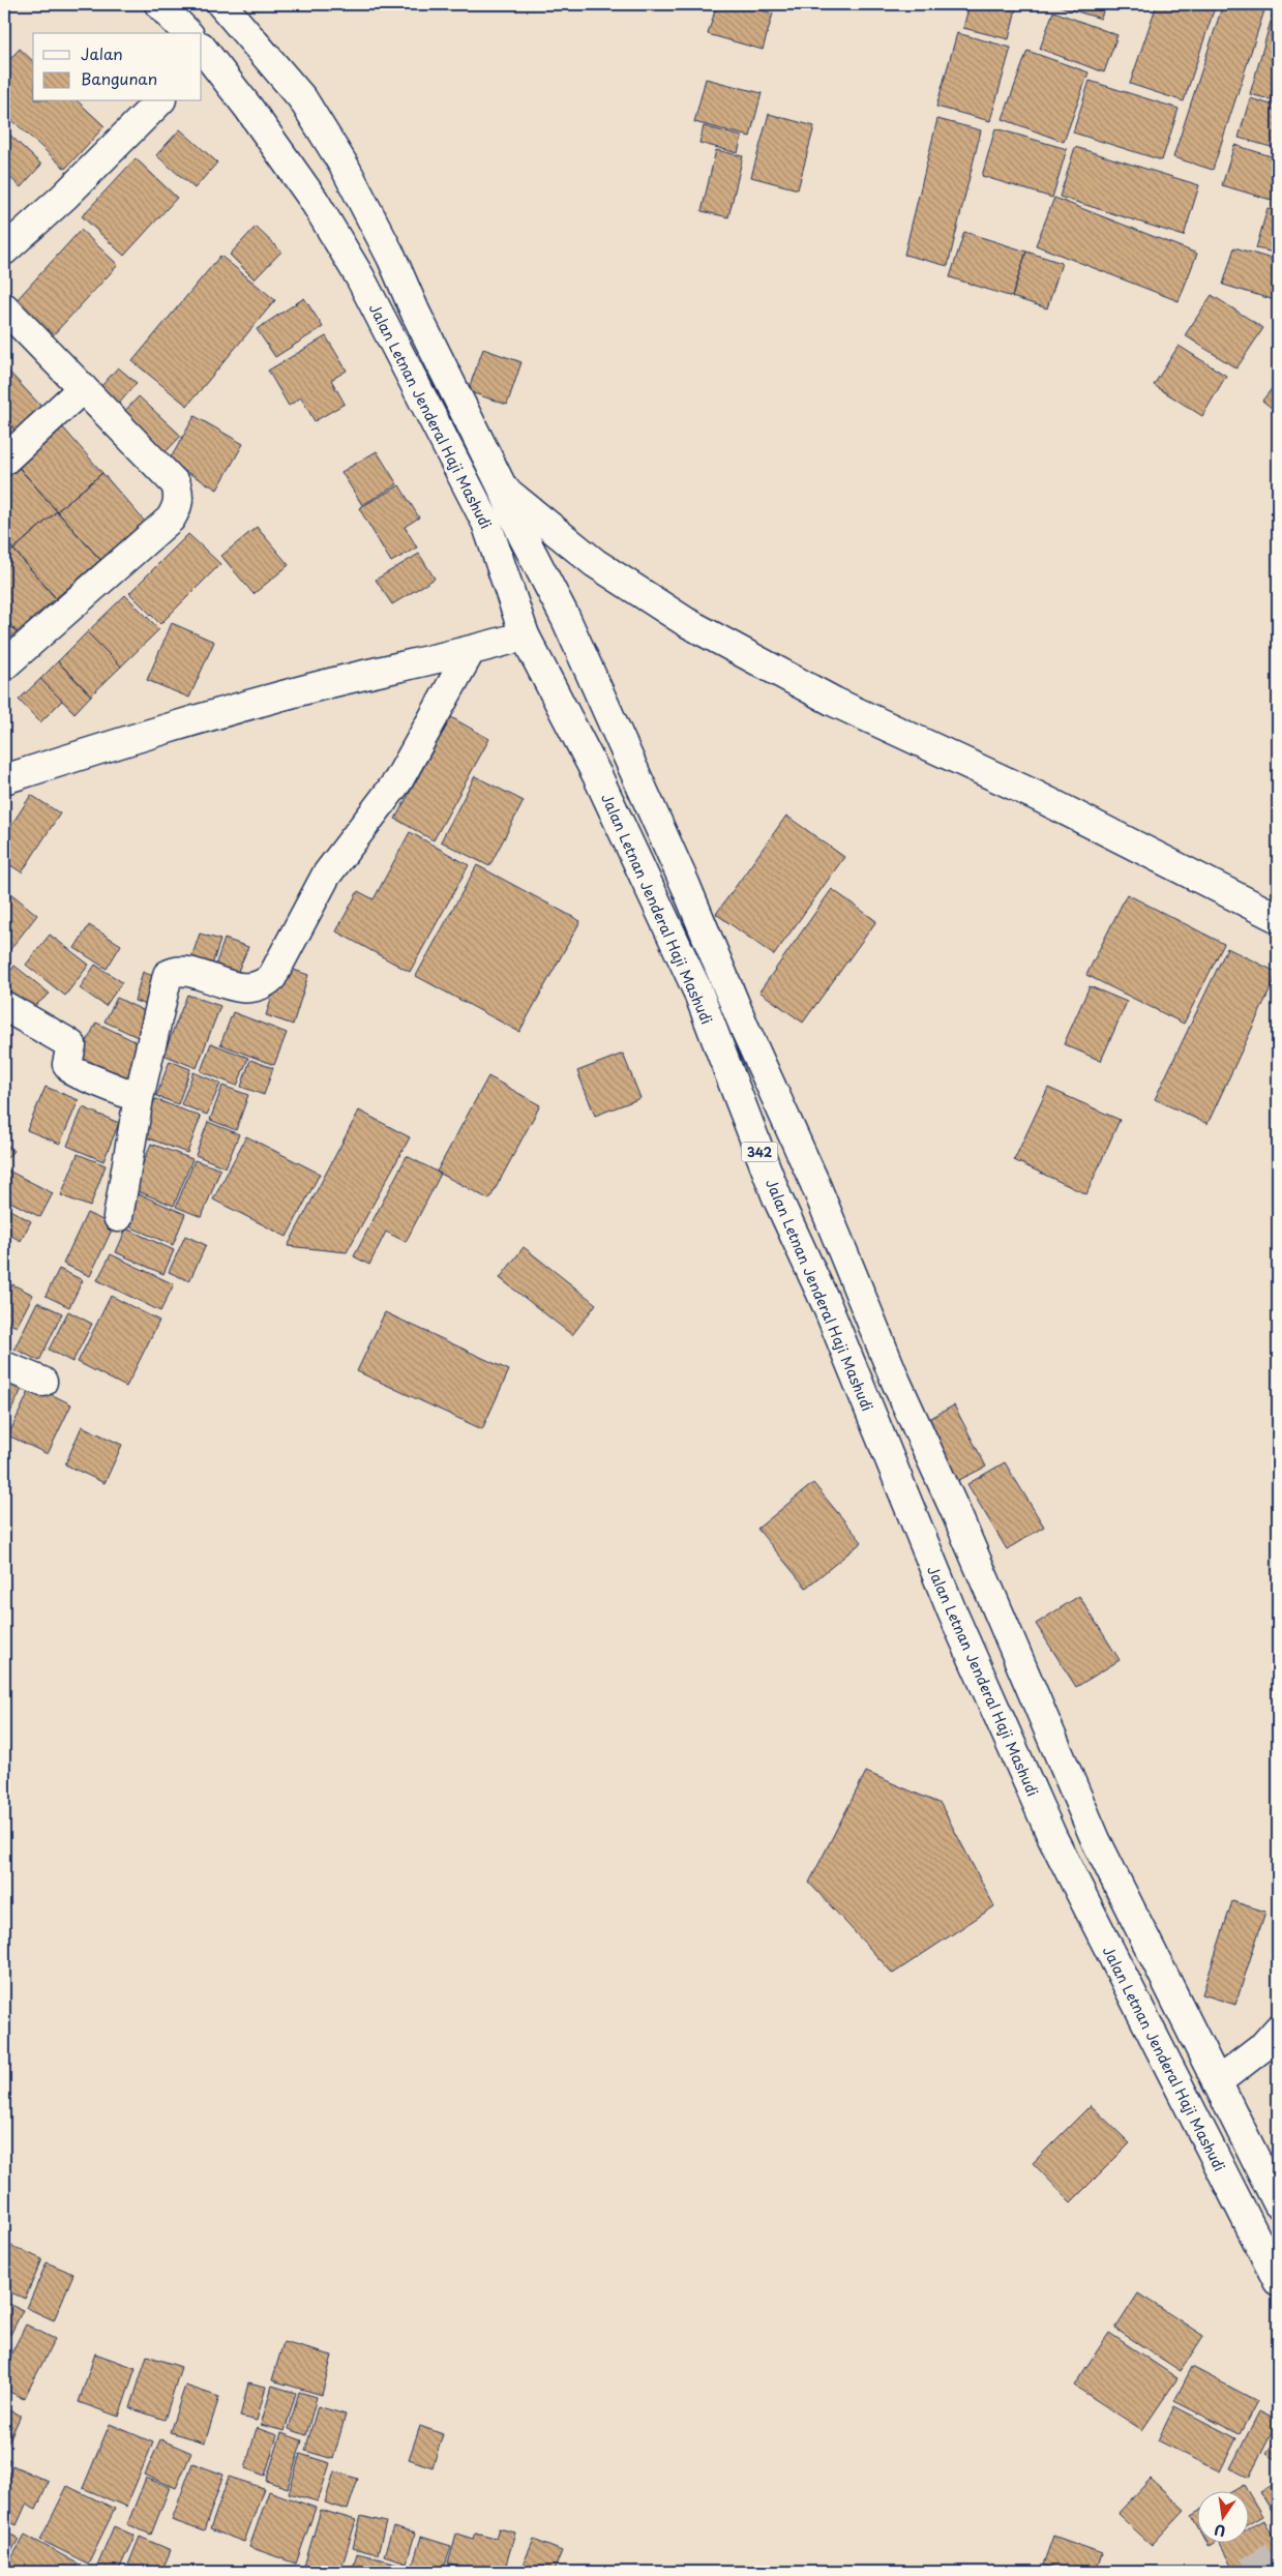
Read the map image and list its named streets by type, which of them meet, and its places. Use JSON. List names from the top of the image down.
{
  "streets": {
    "main road": ["Jalan Letnan Jenderal Haji Mashudi", "342"]
  },
  "legend": ["Jalan", "Bangunan"],
  "north": "bottom"
}
